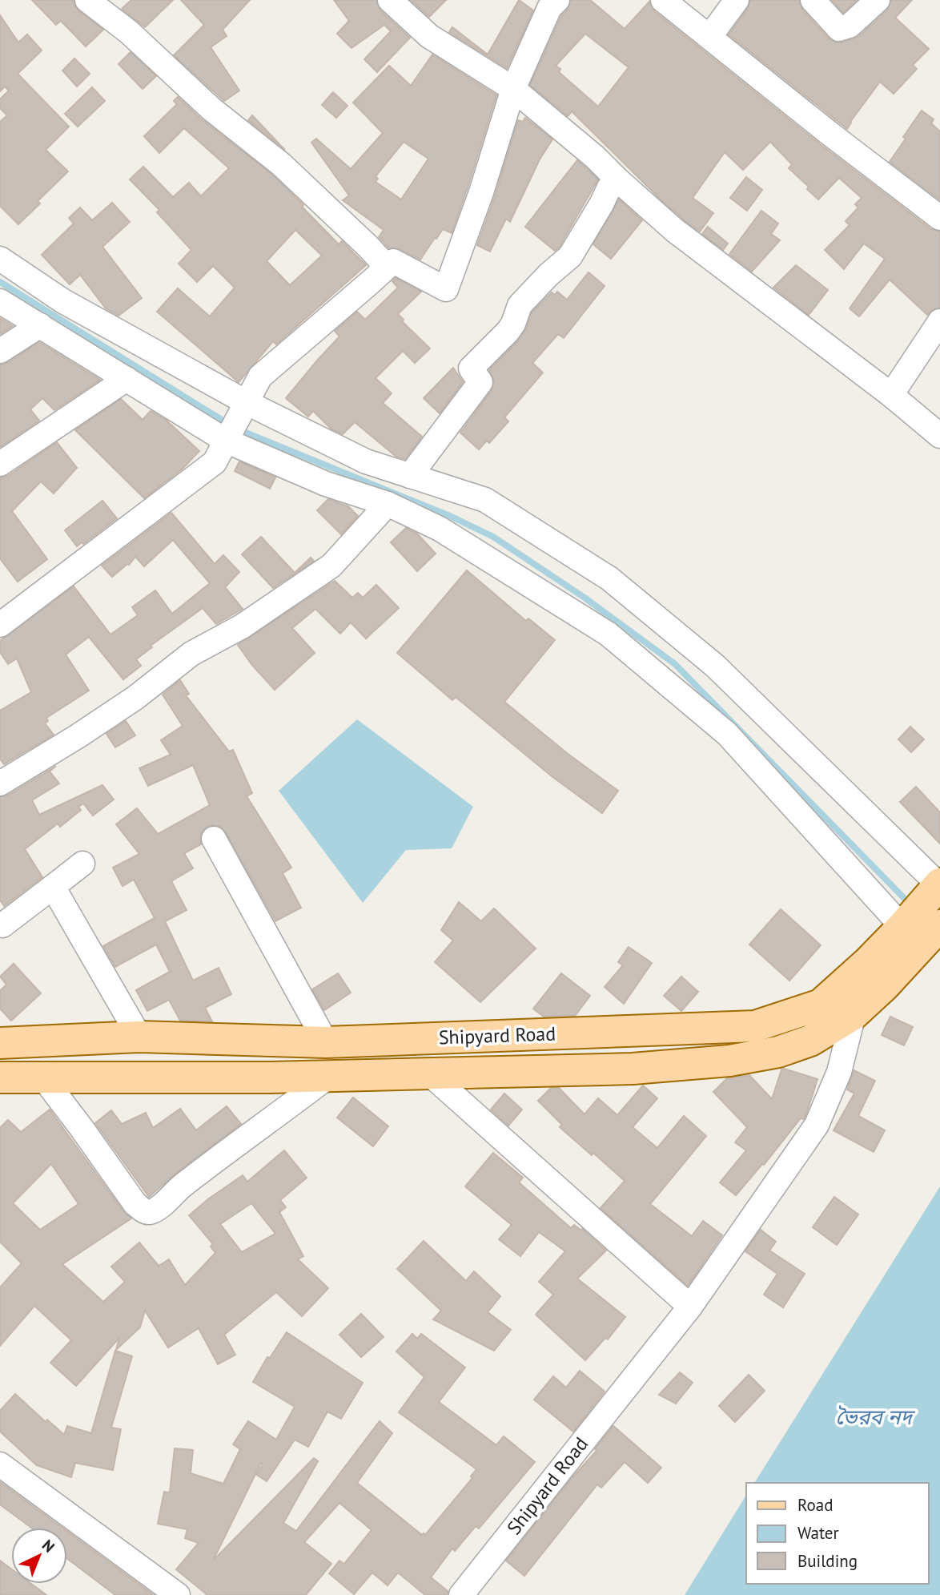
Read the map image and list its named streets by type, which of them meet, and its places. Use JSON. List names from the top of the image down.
{
  "streets": {
    "main road": ["Shipyard Road"]
  },
  "water": ["ভৈরব নদ"],
  "legend": ["Road", "Water", "Building"],
  "north": "top right"
}
